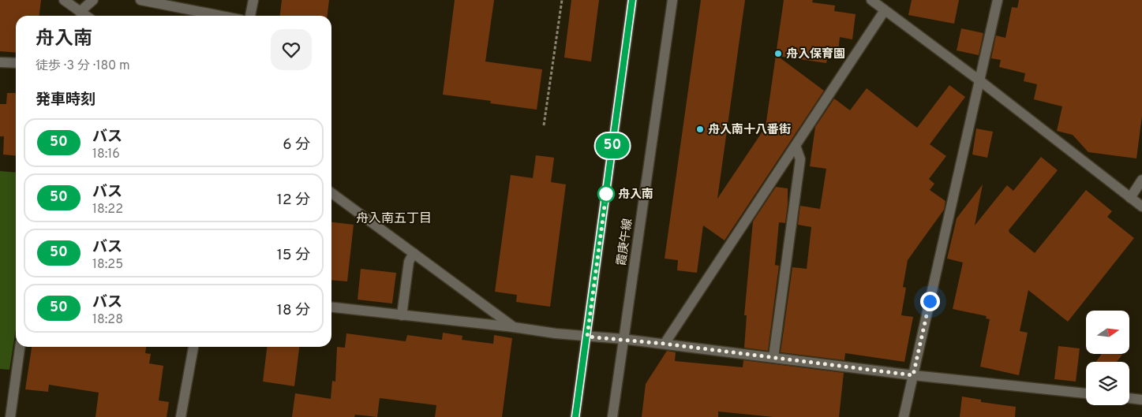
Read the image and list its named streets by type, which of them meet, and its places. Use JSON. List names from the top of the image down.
{
  "streets": {
    "street": ["霞庚午線"]
  },
  "districts": ["舟入南五丁目"],
  "places": ["舟入保育園", "舟入南十八番街", "舟入南"],
  "lines": ["bus line 50"],
  "north": "right",
  "page": {
    "on_map": "50",
    "heading": [
      ["舟入南", "徒歩 · 3 分 · 180 m"],
      "発車時刻"
    ],
    "list": [
      {
        "mark": "50",
        "name": "バス",
        "note": "18:16",
        "value": "6 分"
      },
      {
        "mark": "50",
        "name": "バス",
        "note": "18:22",
        "value": "12 分"
      },
      {
        "mark": "50",
        "name": "バス",
        "note": "18:25",
        "value": "15 分"
      },
      {
        "mark": "50",
        "name": "バス",
        "note": "18:28",
        "value": "18 分"
      }
    ]
  }
}
